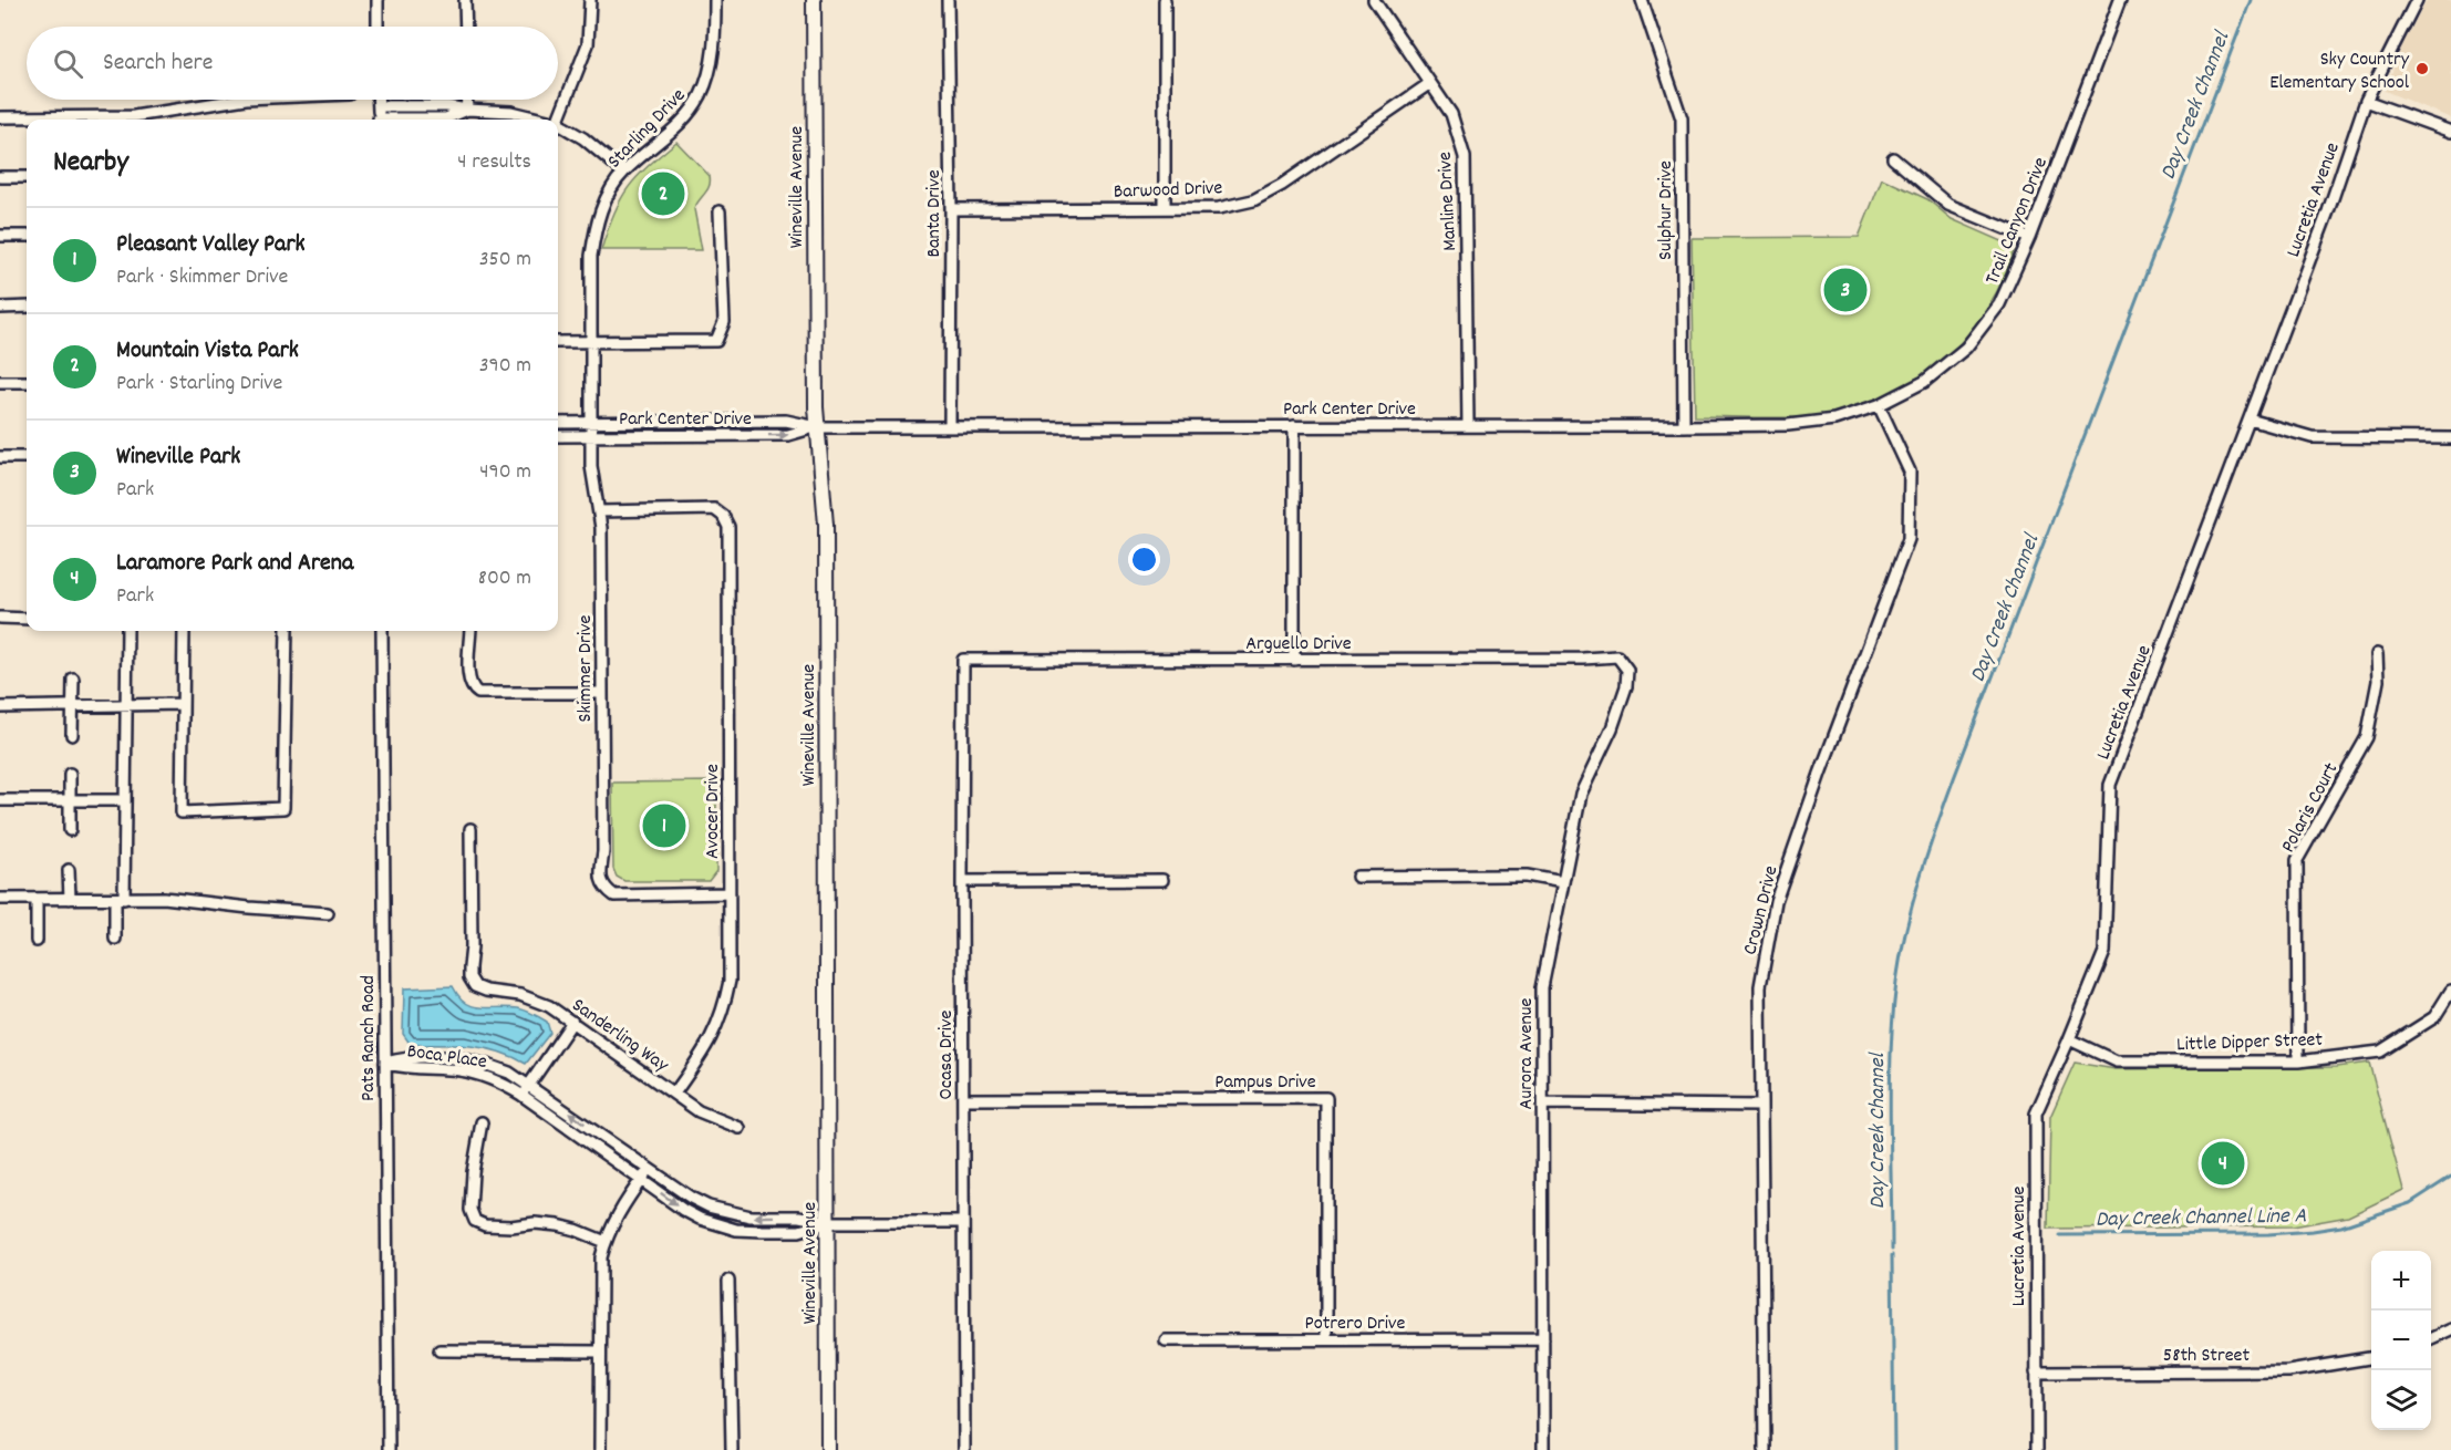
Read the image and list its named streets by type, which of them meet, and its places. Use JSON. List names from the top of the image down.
{
  "streets": {
    "main road": ["Wineville Avenue"],
    "street": [
      "Starling Drive",
      "Barwood Drive",
      "Lucretia Avenue",
      "Manline Drive",
      "Sulphur Drive",
      "Banta Drive",
      "Trail Canyon Drive",
      "Park Center Drive",
      "Arguello Drive",
      "Skimmer Drive",
      "Polaris Court",
      "Avocer Drive",
      "Crown Drive",
      "Sanderling Way",
      "Pats Ranch Road",
      "Little Dipper Street",
      "Aurora Avenue",
      "Boca Place",
      "Ocasa Drive",
      "Pampus Drive",
      "Potrero Drive",
      "58th Street"
    ]
  },
  "crossings": [
    ["Starling Drive", "Park Center Drive"],
    ["Starling Drive", "Skimmer Drive"],
    ["Wineville Avenue", "Park Center Drive"],
    ["Wineville Avenue", "Boca Place"],
    ["Barwood Drive", "Manline Drive"],
    ["Barwood Drive", "Banta Drive"],
    ["Lucretia Avenue", "Little Dipper Street"],
    ["Lucretia Avenue", "58th Street"],
    ["Manline Drive", "Park Center Drive"],
    ["Sulphur Drive", "Park Center Drive"],
    ["Banta Drive", "Park Center Drive"],
    ["Trail Canyon Drive", "Park Center Drive"],
    ["Trail Canyon Drive", "Crown Drive"],
    ["Park Center Drive", "Skimmer Drive"],
    ["Park Center Drive", "Crown Drive"],
    ["Arguello Drive", "Aurora Avenue"],
    ["Arguello Drive", "Ocasa Drive"],
    ["Skimmer Drive", "Avocer Drive"],
    ["Polaris Court", "Little Dipper Street"],
    ["Avocer Drive", "Sanderling Way"],
    ["Pats Ranch Road", "Boca Place"],
    ["Aurora Avenue", "Potrero Drive"],
    ["Boca Place", "Ocasa Drive"],
    ["Ocasa Drive", "Pampus Drive"],
    ["Pampus Drive", "Potrero Drive"]
  ],
  "water": ["Day Creek Channel", "Day Creek Channel Line A"],
  "places": ["Sky Country Elementary School"],
  "page": {
    "search": "Search here",
    "heading": ["Nearby", "4 results"],
    "pins": [
      "2",
      "3",
      "1",
      "4"
    ],
    "list": [
      {
        "mark": "1",
        "name": "Pleasant Valley Park",
        "note": "Park · Skimmer Drive",
        "value": "350 m"
      },
      {
        "mark": "2",
        "name": "Mountain Vista Park",
        "note": "Park · Starling Drive",
        "value": "390 m"
      },
      {
        "mark": "3",
        "name": "Wineville Park",
        "note": "Park",
        "value": "490 m"
      },
      {
        "mark": "4",
        "name": "Laramore Park and Arena",
        "note": "Park",
        "value": "800 m"
      }
    ],
    "map_buttons": ["+", "−"]
  }
}
